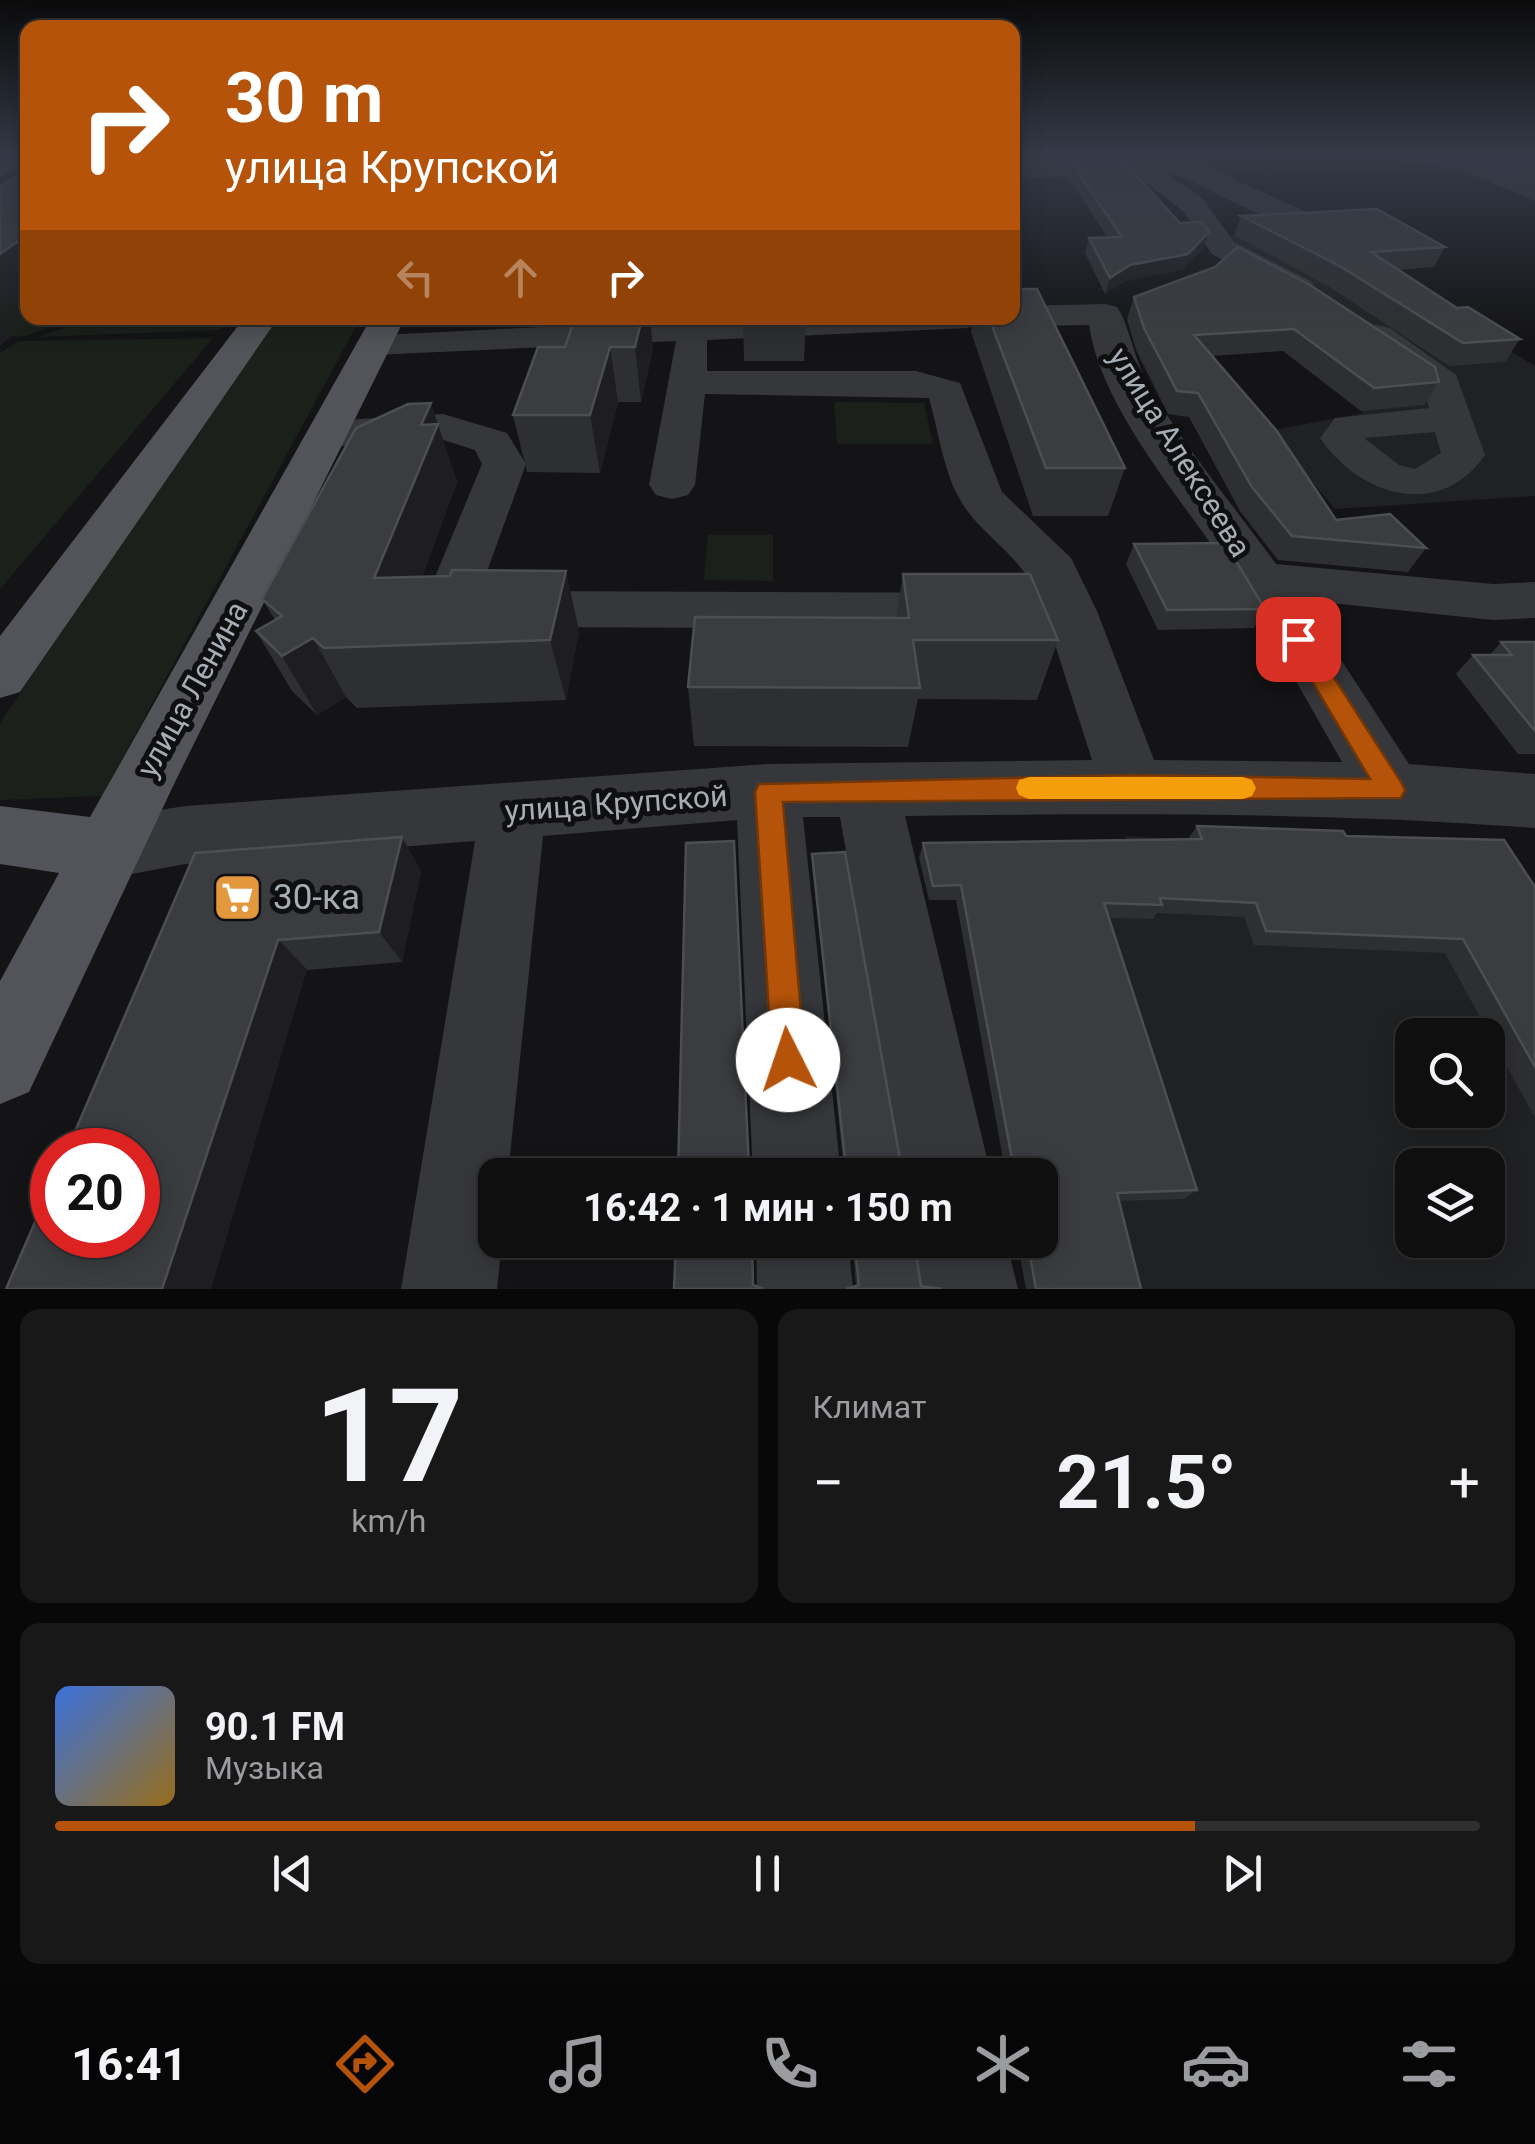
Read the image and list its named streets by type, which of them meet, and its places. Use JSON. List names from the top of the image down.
{
  "streets": {
    "main road": ["улица Ленина", "улица Крупской"],
    "street": ["улица Алексеева"]
  },
  "crossings": [
    ["улица Алексеева", "улица Крупской"],
    ["улица Ленина", "улица Крупской"]
  ],
  "places": {
    "supermarket": ["30-ка"]
  },
  "page": {
    "turn": ["30 m", "улица Крупской"],
    "limit": "20",
    "trip": "16:42 · 1 мин · 150 m",
    "tile": [
      ["17", "km/h"],
      "Климат"
    ],
    "heat": ["−", "21.5°", "+"],
    "song": ["90.1 FM", "Музыка"],
    "tabs": "16:41"
  }
}
